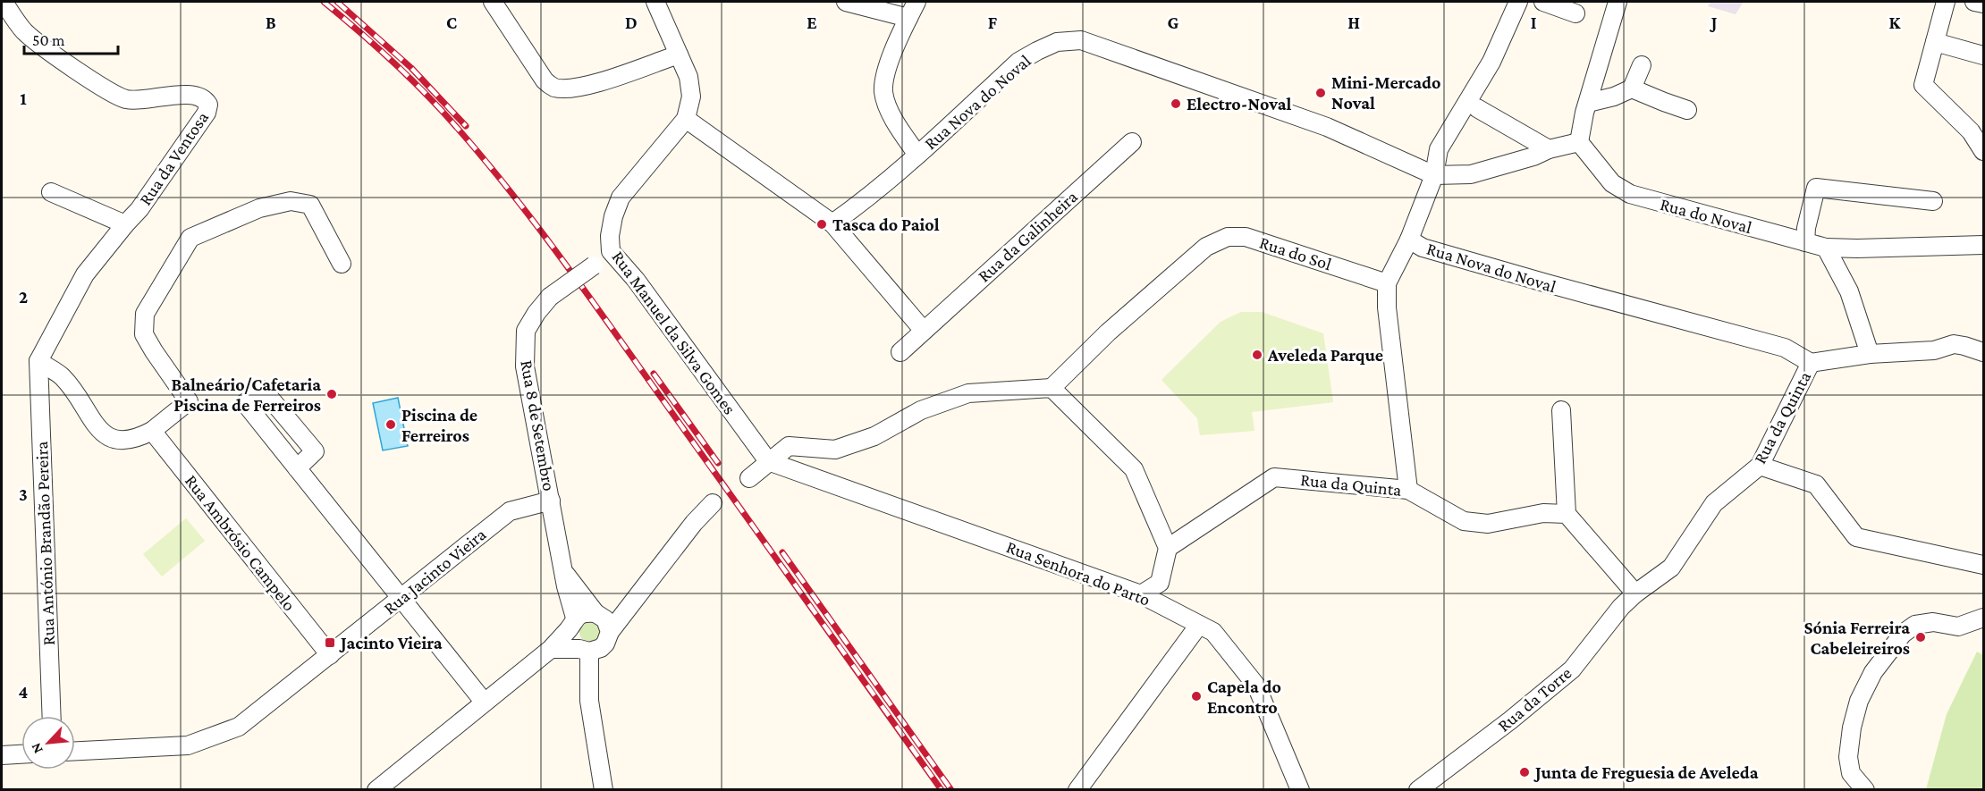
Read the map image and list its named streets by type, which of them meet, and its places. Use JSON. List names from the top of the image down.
{
  "streets": {
    "street": [
      "Rua Nova do Noval",
      "Rua da Ventosa",
      "Rua do Noval",
      "Rua da Galinheira",
      "Rua do Sol",
      "Rua Manuel da Silva Gomes",
      "Rua da Quinta",
      "Rua 8 de Setembro",
      "Rua Ambrósio Campelo",
      "Rua António Brandão Pereira",
      "Rua Jacinto Vieira",
      "Rua Senhora do Parto",
      "Rua da Torre"
    ]
  },
  "crossings": [
    ["Rua Nova do Noval", "Rua da Quinta"],
    ["Rua da Ventosa", "Rua António Brandão Pereira"],
    ["Rua Manuel da Silva Gomes", "Rua 8 de Setembro"],
    ["Rua Manuel da Silva Gomes", "Rua Senhora do Parto"],
    ["Rua da Quinta", "Rua da Torre"],
    ["Rua 8 de Setembro", "Rua Jacinto Vieira"],
    ["Rua Ambrósio Campelo", "Rua Jacinto Vieira"]
  ],
  "places": {
    "other": [
      "Mini-Mercado Noval",
      "Electro-Noval",
      "Tasca do Paiol",
      "Aveleda Parque",
      "Balneário/Cafetaria Piscina de Ferreiros",
      "Piscina de Ferreiros",
      "Sónia Ferreira Cabeleireiros",
      "Capela do Encontro",
      "Junta de Freguesia de Aveleda"
    ],
    "transit": ["Jacinto Vieira"]
  },
  "scale_bar": "50 m",
  "north": "bottom left",
  "grid": {
    "columns": [
      "B",
      "C",
      "D",
      "E",
      "F",
      "G",
      "H",
      "I",
      "J",
      "K"
    ],
    "rows": [
      "1",
      "2",
      "3",
      "4"
    ]
  }
}
